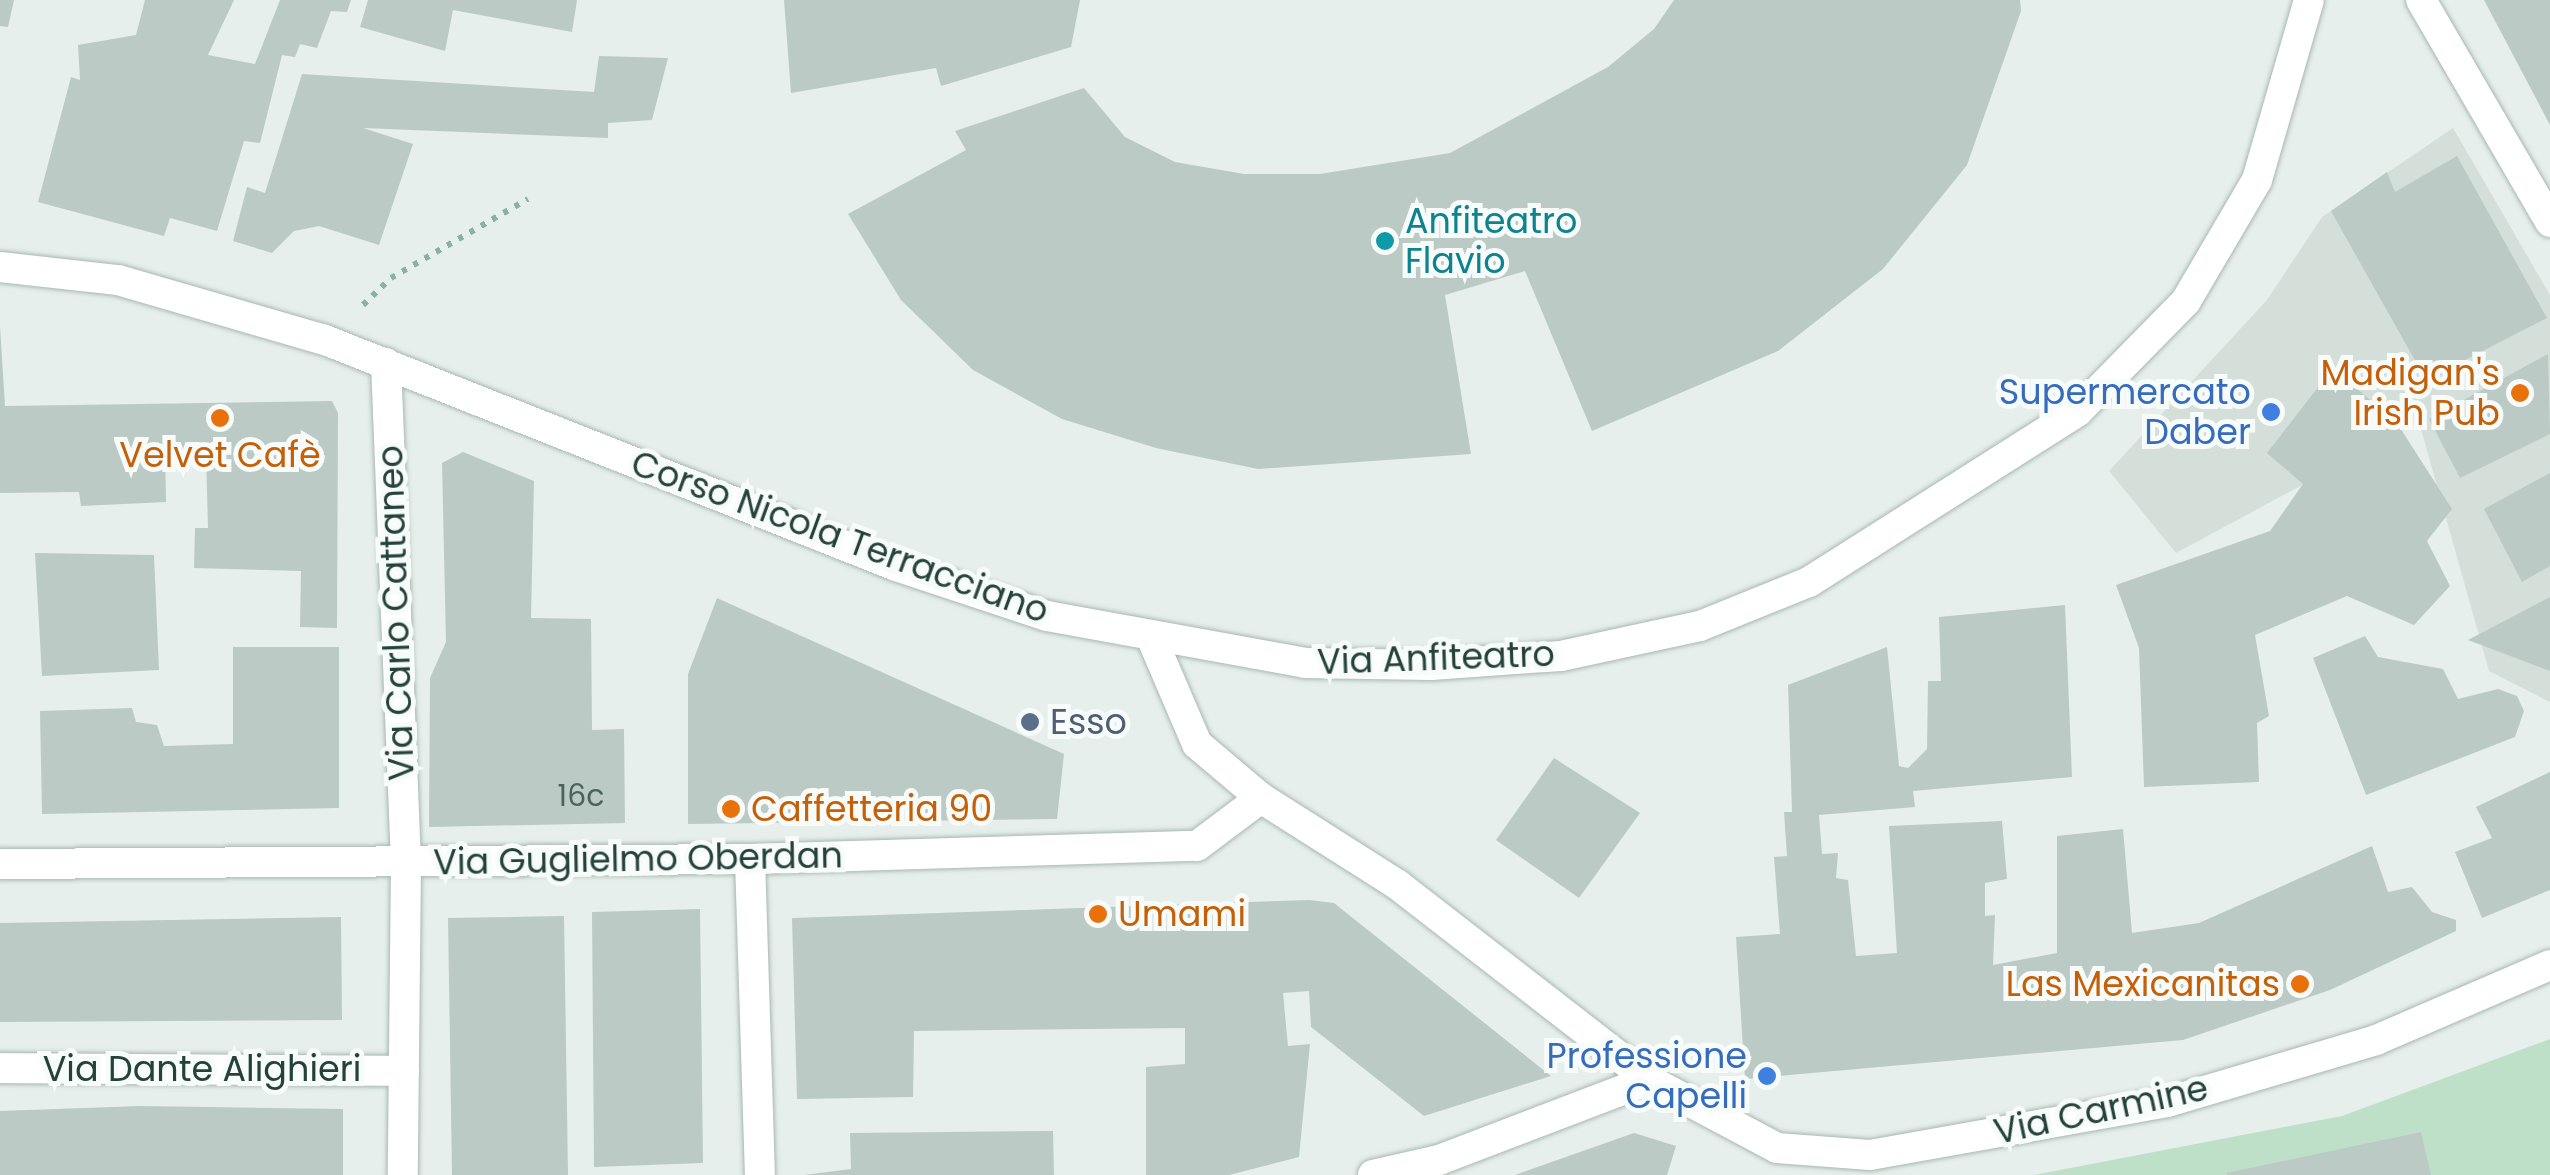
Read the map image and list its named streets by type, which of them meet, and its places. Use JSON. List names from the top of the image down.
{
  "streets": {
    "street": [
      "Corso Nicola Terracciano",
      "Via Carlo Cattaneo",
      "Via Anfiteatro",
      "Via Guglielmo Oberdan",
      "Via Dante Alighieri",
      "Via Carmine"
    ]
  },
  "crossings": [
    ["Corso Nicola Terracciano", "Via Carlo Cattaneo"],
    ["Corso Nicola Terracciano", "Via Anfiteatro"],
    ["Via Carlo Cattaneo", "Via Guglielmo Oberdan"],
    ["Via Carlo Cattaneo", "Via Dante Alighieri"],
    ["Via Guglielmo Oberdan", "Via Dante Alighieri"]
  ],
  "places": [
    "Anfiteatro Flavio",
    "Madigan's Irish Pub",
    "Supermercato Daber",
    "Velvet Cafè",
    "Esso",
    "Caffetteria 90",
    "Umami",
    "Las Mexicanitas",
    "Professione Capelli"
  ],
  "house_numbers": ["16c"]
}
